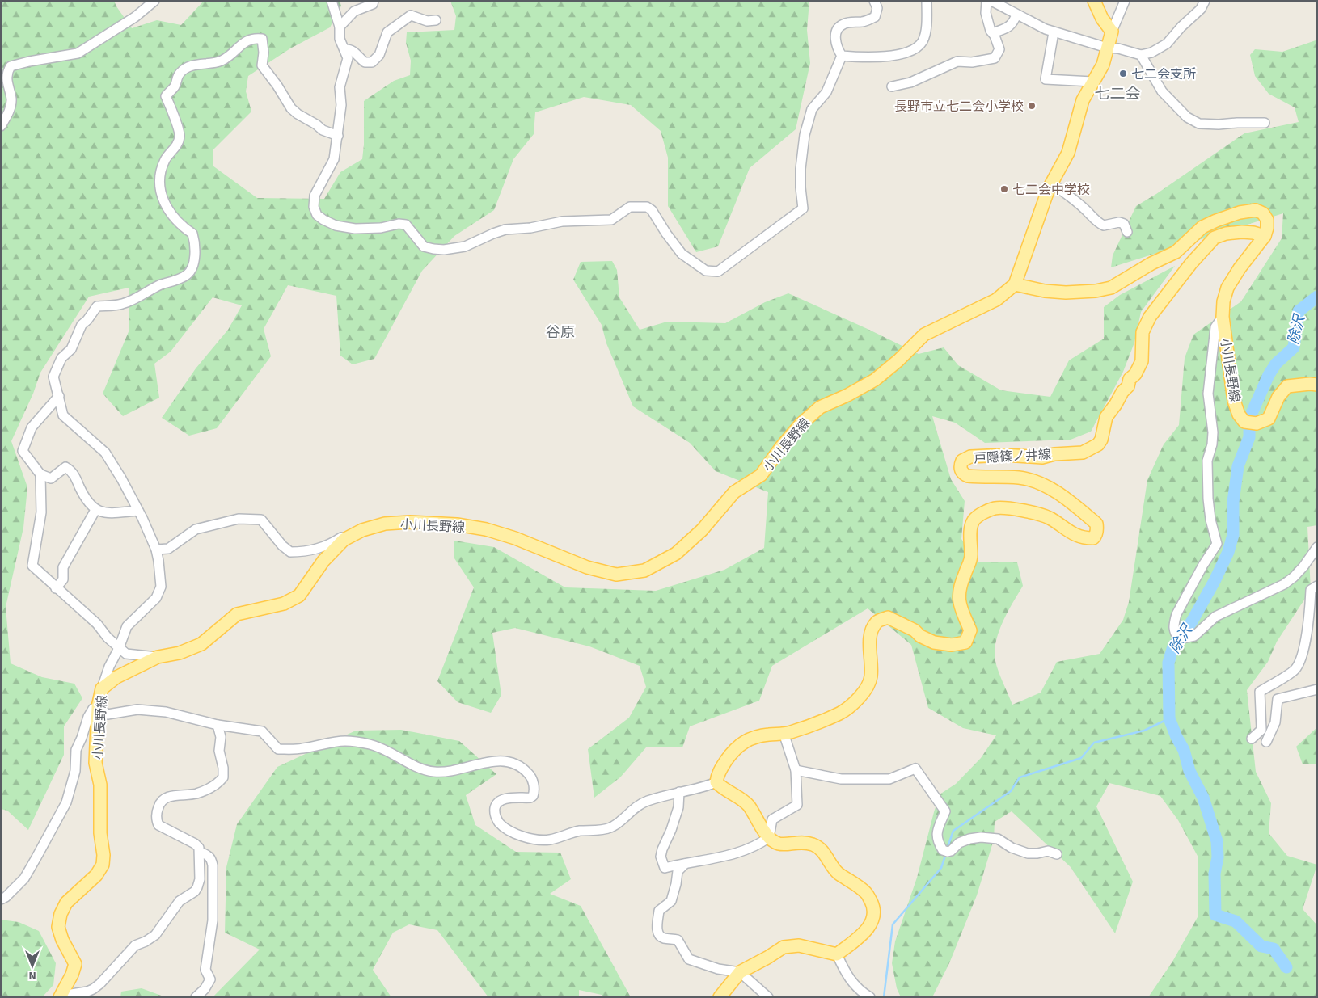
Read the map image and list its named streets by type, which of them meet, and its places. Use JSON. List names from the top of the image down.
{
  "streets": {
    "main road": ["小川長野線", "戸隠篠ノ井線"]
  },
  "crossings": [
    ["小川長野線", "戸隠篠ノ井線"]
  ],
  "districts": ["七二会", "谷原"],
  "water": ["除沢"],
  "places": ["七二会支所", "長野市立七二会小学校", "七二会中学校"],
  "north": "bottom"
}
